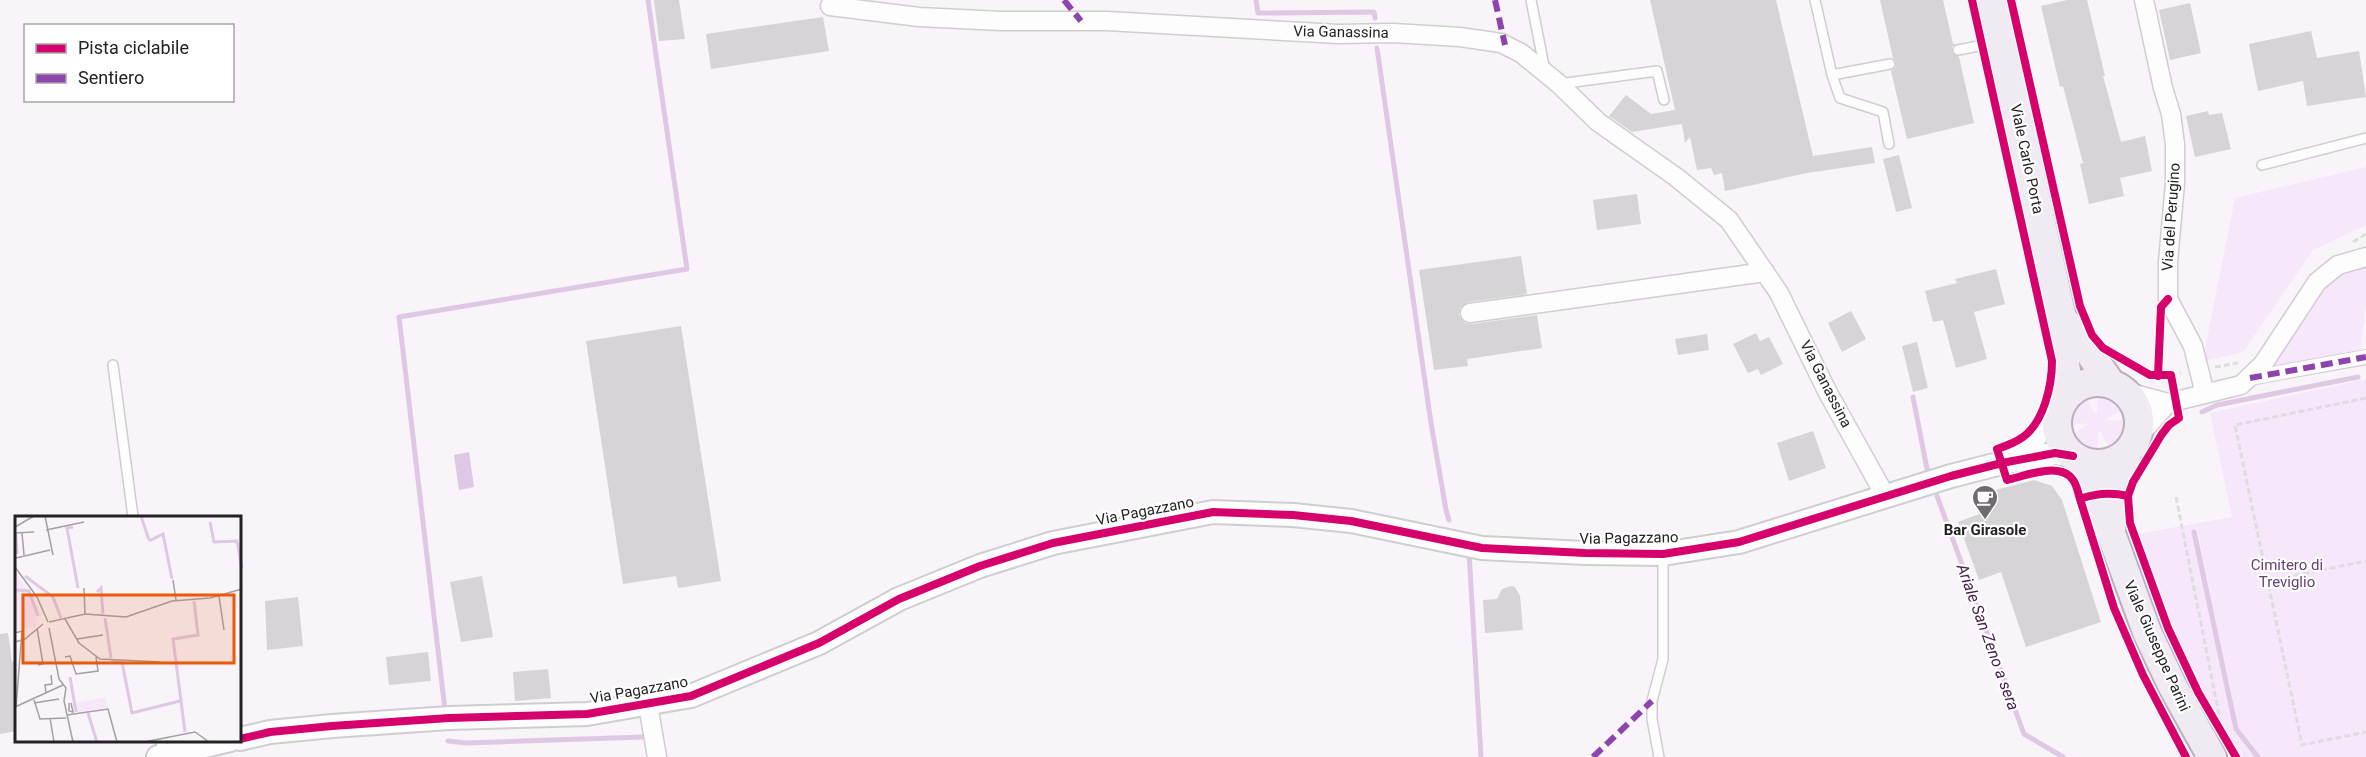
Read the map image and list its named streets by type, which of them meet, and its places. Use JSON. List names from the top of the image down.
{
  "streets": {
    "main road": ["Viale Carlo Porta", "Viale Giuseppe Parini"],
    "street": ["Via Ganassina", "Via del Perugino", "Via Pagazzano"]
  },
  "crossings": [
    ["Via Ganassina", "Via Pagazzano"],
    ["Viale Carlo Porta", "Via Pagazzano"],
    ["Viale Carlo Porta", "Viale Giuseppe Parini"],
    ["Via Pagazzano", "Viale Giuseppe Parini"]
  ],
  "water": ["Ariale San Zeno a sera"],
  "parks": ["Cimitero di Treviglio"],
  "places": {
    "cafe": ["Bar Girasole"]
  },
  "legend": ["Pista ciclabile", "Sentiero"]
}
